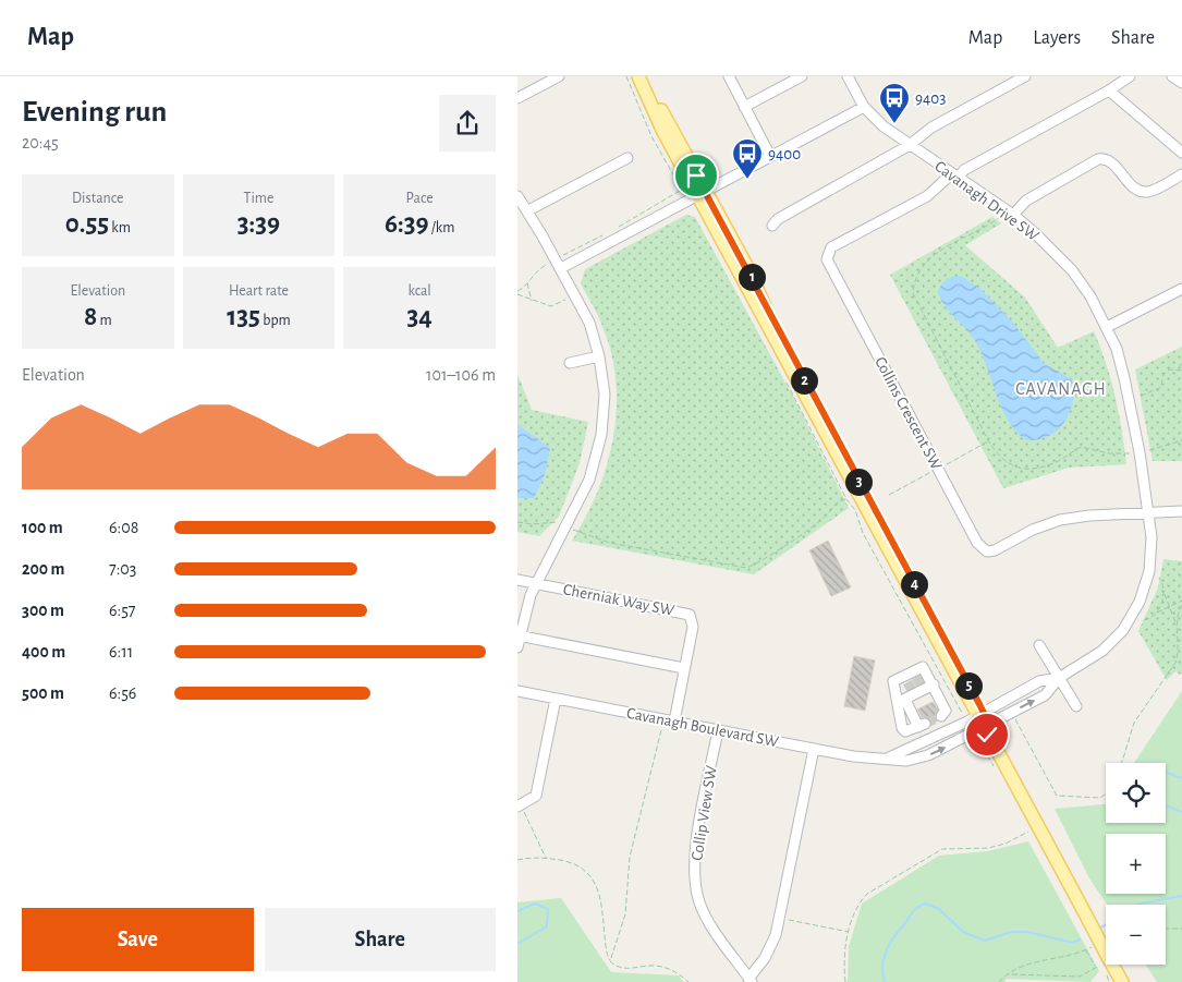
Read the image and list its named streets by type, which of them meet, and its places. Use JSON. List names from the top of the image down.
{
  "streets": {
    "street": [
      "Cavanagh Drive SW",
      "Collins Crescent SW",
      "Cherniak Way SW",
      "Cavanagh Boulevard SW",
      "Collip View SW"
    ]
  },
  "crossings": [
    ["Cavanagh Drive SW", "Collins Crescent SW"],
    ["Cavanagh Drive SW", "Cavanagh Boulevard SW"],
    ["Cherniak Way SW", "Cavanagh Boulevard SW"],
    ["Cavanagh Boulevard SW", "Collip View SW"]
  ],
  "districts": ["CAVANAGH"],
  "places": {
    "bus stop": ["9403", "9400"]
  },
  "page": {
    "header": "Map",
    "nav": ["Map", "Layers", "Share"],
    "heading": ["Evening run", "20:45"],
    "stats": [
      ["Distance", "0.55 km"],
      ["Time", "3:39"],
      ["Pace", "6:39 /km"],
      ["Elevation", "8 m"],
      ["Heart rate", "135 bpm"],
      ["kcal", "34"]
    ],
    "pins": [
      "1",
      "2",
      "3",
      "4",
      "5"
    ],
    "chart": ["Elevation", "101–106 m"],
    "list": [
      {
        "name": "100 m",
        "note": "6:08"
      },
      {
        "name": "200 m",
        "note": "7:03"
      },
      {
        "name": "300 m",
        "note": "6:57"
      },
      {
        "name": "400 m",
        "note": "6:11"
      },
      {
        "name": "500 m",
        "note": "6:56"
      }
    ],
    "map_buttons": ["+", "−"],
    "buttons": ["Save", "Share"]
  }
}
